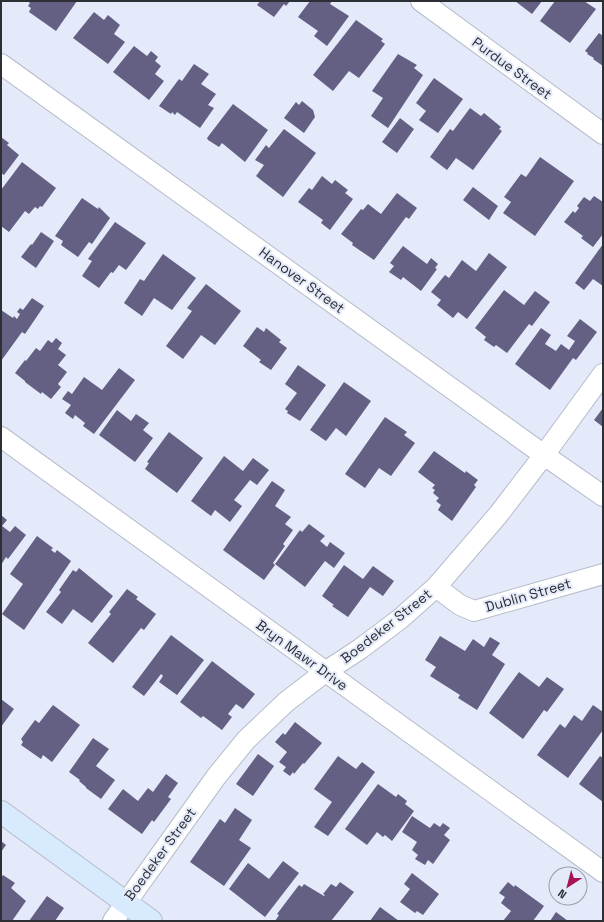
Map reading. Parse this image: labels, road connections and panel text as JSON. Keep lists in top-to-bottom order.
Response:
{
  "streets": {
    "street": [
      "Purdue Street",
      "Hanover Street",
      "Dublin Street",
      "Boedeker Street",
      "Bryn Mawr Drive"
    ]
  },
  "crossings": [
    ["Hanover Street", "Boedeker Street"],
    ["Dublin Street", "Boedeker Street"],
    ["Boedeker Street", "Bryn Mawr Drive"]
  ],
  "north": "bottom left"
}
